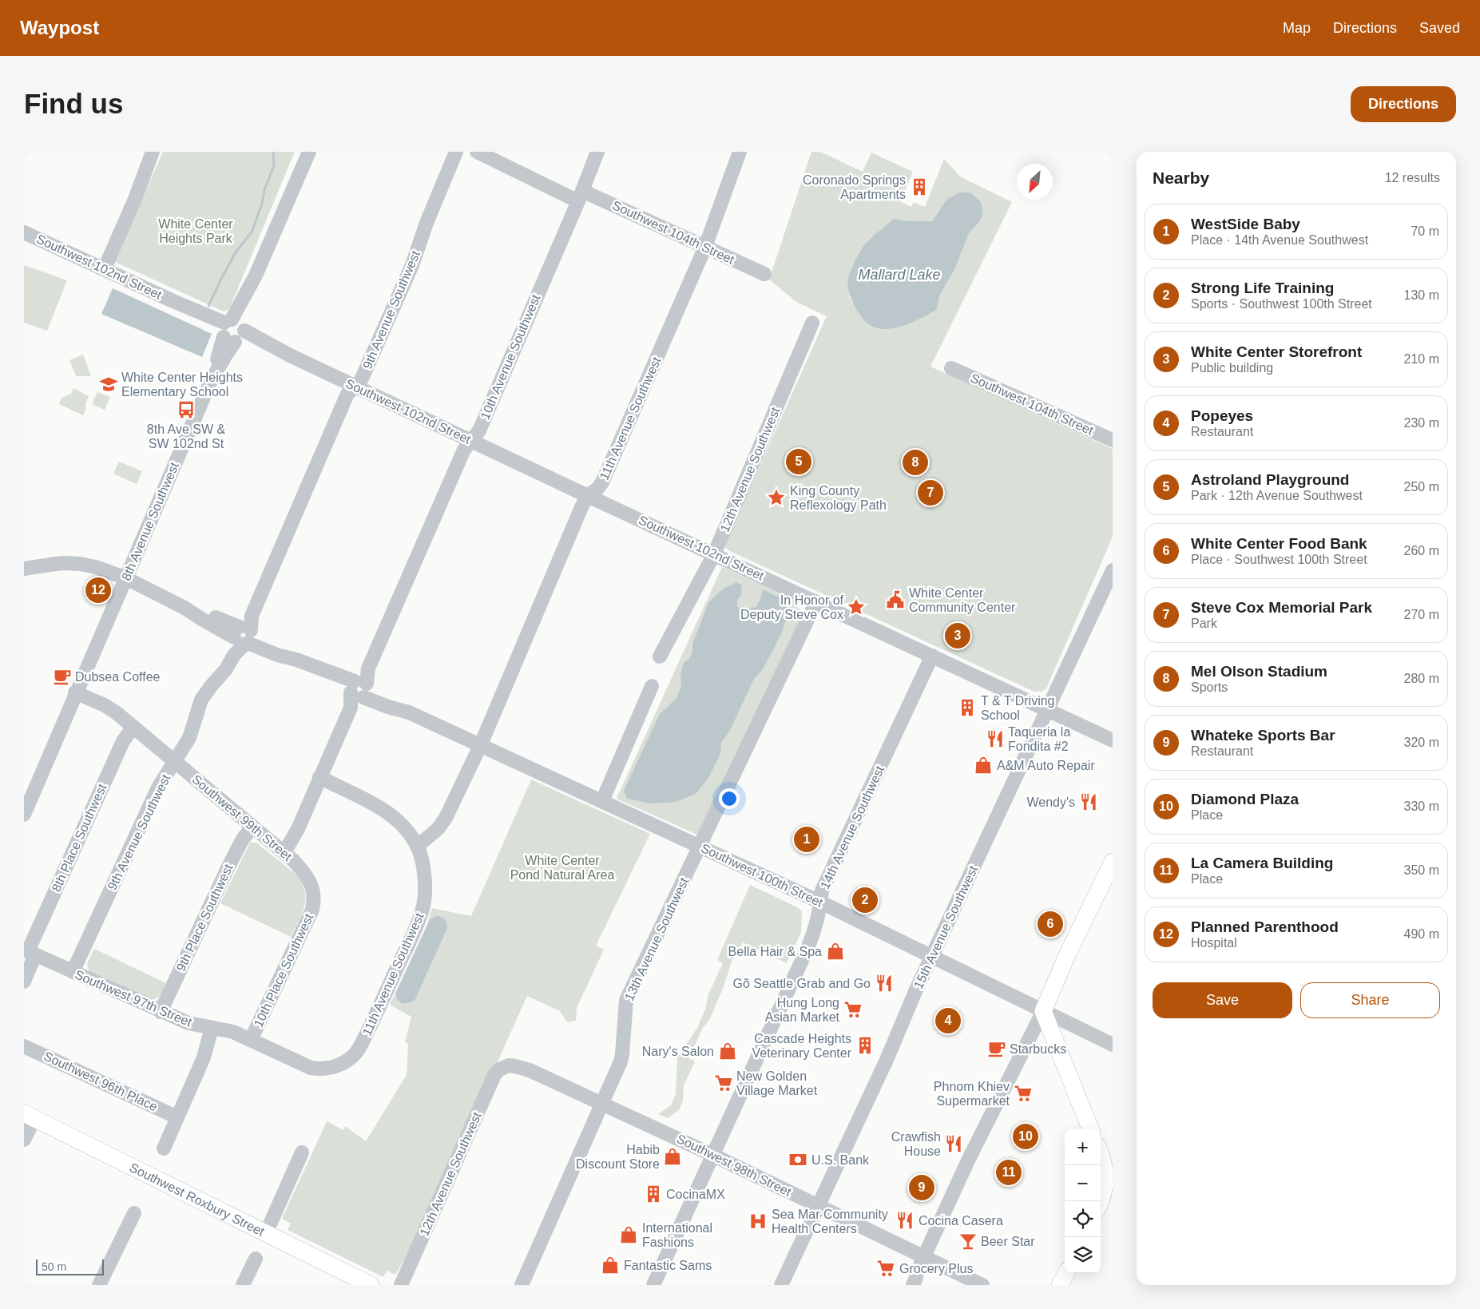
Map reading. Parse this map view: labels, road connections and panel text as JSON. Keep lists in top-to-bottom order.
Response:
{
  "streets": {
    "main road": ["Southwest Roxbury Street"],
    "street": [
      "Southwest 104th Street",
      "Southwest 102nd Street",
      "9th Avenue Southwest",
      "10th Avenue Southwest",
      "11th Avenue Southwest",
      "12th Avenue Southwest",
      "8th Avenue Southwest",
      "Southwest 99th Street",
      "14th Avenue Southwest",
      "8th Place Southwest",
      "Southwest 100th Street",
      "9th Place Southwest",
      "15th Avenue Southwest",
      "13th Avenue Southwest",
      "10th Place Southwest",
      "Southwest 97th Street",
      "Southwest 96th Place",
      "Southwest 98th Street"
    ]
  },
  "crossings": [
    ["Southwest 104th Street", "10th Avenue Southwest"],
    ["Southwest 104th Street", "11th Avenue Southwest"],
    ["Southwest 102nd Street", "9th Avenue Southwest"],
    ["Southwest 102nd Street", "10th Avenue Southwest"],
    ["Southwest 102nd Street", "11th Avenue Southwest"],
    ["Southwest 102nd Street", "12th Avenue Southwest"],
    ["Southwest 102nd Street", "8th Avenue Southwest"],
    ["Southwest 102nd Street", "14th Avenue Southwest"],
    ["Southwest 102nd Street", "15th Avenue Southwest"],
    ["Southwest 102nd Street", "13th Avenue Southwest"],
    ["9th Avenue Southwest", "Southwest 99th Street"],
    ["9th Avenue Southwest", "Southwest 100th Street"],
    ["9th Avenue Southwest", "Southwest 97th Street"],
    ["10th Avenue Southwest", "Southwest 100th Street"],
    ["11th Avenue Southwest", "Southwest 100th Street"],
    ["11th Avenue Southwest", "Southwest 97th Street"],
    ["12th Avenue Southwest", "Southwest 98th Street"],
    ["8th Avenue Southwest", "Southwest 99th Street"],
    ["8th Avenue Southwest", "Southwest 100th Street"],
    ["Southwest 99th Street", "8th Place Southwest"],
    ["Southwest 99th Street", "9th Place Southwest"],
    ["Southwest 99th Street", "10th Place Southwest"],
    ["14th Avenue Southwest", "Southwest 100th Street"],
    ["14th Avenue Southwest", "Southwest 98th Street"],
    ["8th Place Southwest", "Southwest 97th Street"],
    ["Southwest 100th Street", "15th Avenue Southwest"],
    ["Southwest 100th Street", "13th Avenue Southwest"],
    ["9th Place Southwest", "Southwest 97th Street"],
    ["15th Avenue Southwest", "Southwest 98th Street"],
    ["13th Avenue Southwest", "Southwest 98th Street"],
    ["10th Place Southwest", "Southwest 97th Street"]
  ],
  "water": ["Mallard Lake"],
  "parks": ["White Center Heights Park", "White Center Pond Natural Area"],
  "places": {
    "building": [
      "Coronado Springs Apartments",
      "T & T Driving School",
      "Cascade Heights Veterinary Center",
      "CocinaMX"
    ],
    "school or university": ["White Center Heights Elementary School"],
    "bus stop": ["8th Ave SW & SW 102nd St"],
    "place": ["King County Reflexology Path", "In Honor of Deputy Steve Cox"],
    "public building": ["White Center Community Center"],
    "cafe": ["Dubsea Coffee", "Starbucks"],
    "restaurant": [
      "Taqueria la Fondita #2",
      "Wendy's",
      "Gõ Seattle Grab and Go",
      "Crawfish House",
      "Cocina Casera"
    ],
    "shop": [
      "A&M Auto Repair",
      "Bella Hair & Spa",
      "Nary's Salon",
      "Habib Discount Store",
      "International Fashions",
      "Fantastic Sams"
    ],
    "supermarket": [
      "Hung Long Asian Market",
      "New Golden Village Market",
      "Phnom Khiev Supermarket",
      "Grocery Plus"
    ],
    "bank": ["U.S. Bank"],
    "hospital": ["Sea Mar Community Health Centers"],
    "bar": ["Beer Star"]
  },
  "scale_bar": "50 m",
  "north": "bottom left",
  "page": {
    "header": "Waypost",
    "nav": ["Map", "Directions", "Saved"],
    "buttons": [
      "Directions",
      ["Save", "Share"]
    ],
    "title": "Find us",
    "heading": ["Nearby", "12 results"],
    "list": [
      {
        "mark": "1",
        "name": "WestSide Baby",
        "note": "Place · 14th Avenue Southwest",
        "value": "70 m"
      },
      {
        "mark": "2",
        "name": "Strong Life Training",
        "note": "Sports · Southwest 100th Street",
        "value": "130 m"
      },
      {
        "mark": "3",
        "name": "White Center Storefront",
        "note": "Public building",
        "value": "210 m"
      },
      {
        "mark": "4",
        "name": "Popeyes",
        "note": "Restaurant",
        "value": "230 m"
      },
      {
        "mark": "5",
        "name": "Astroland Playground",
        "note": "Park · 12th Avenue Southwest",
        "value": "250 m"
      },
      {
        "mark": "6",
        "name": "White Center Food Bank",
        "note": "Place · Southwest 100th Street",
        "value": "260 m"
      },
      {
        "mark": "7",
        "name": "Steve Cox Memorial Park",
        "note": "Park",
        "value": "270 m"
      },
      {
        "mark": "8",
        "name": "Mel Olson Stadium",
        "note": "Sports",
        "value": "280 m"
      },
      {
        "mark": "9",
        "name": "Whateke Sports Bar",
        "note": "Restaurant",
        "value": "320 m"
      },
      {
        "mark": "10",
        "name": "Diamond Plaza",
        "note": "Place",
        "value": "330 m"
      },
      {
        "mark": "11",
        "name": "La Camera Building",
        "note": "Place",
        "value": "350 m"
      },
      {
        "mark": "12",
        "name": "Planned Parenthood",
        "note": "Hospital",
        "value": "490 m"
      }
    ],
    "pins": [
      "5",
      "8",
      "7",
      "12",
      "3",
      "1",
      "2",
      "6",
      "4",
      "10",
      "11",
      "9"
    ],
    "map_buttons": ["+", "−"],
    "scale": "50 m"
  }
}
